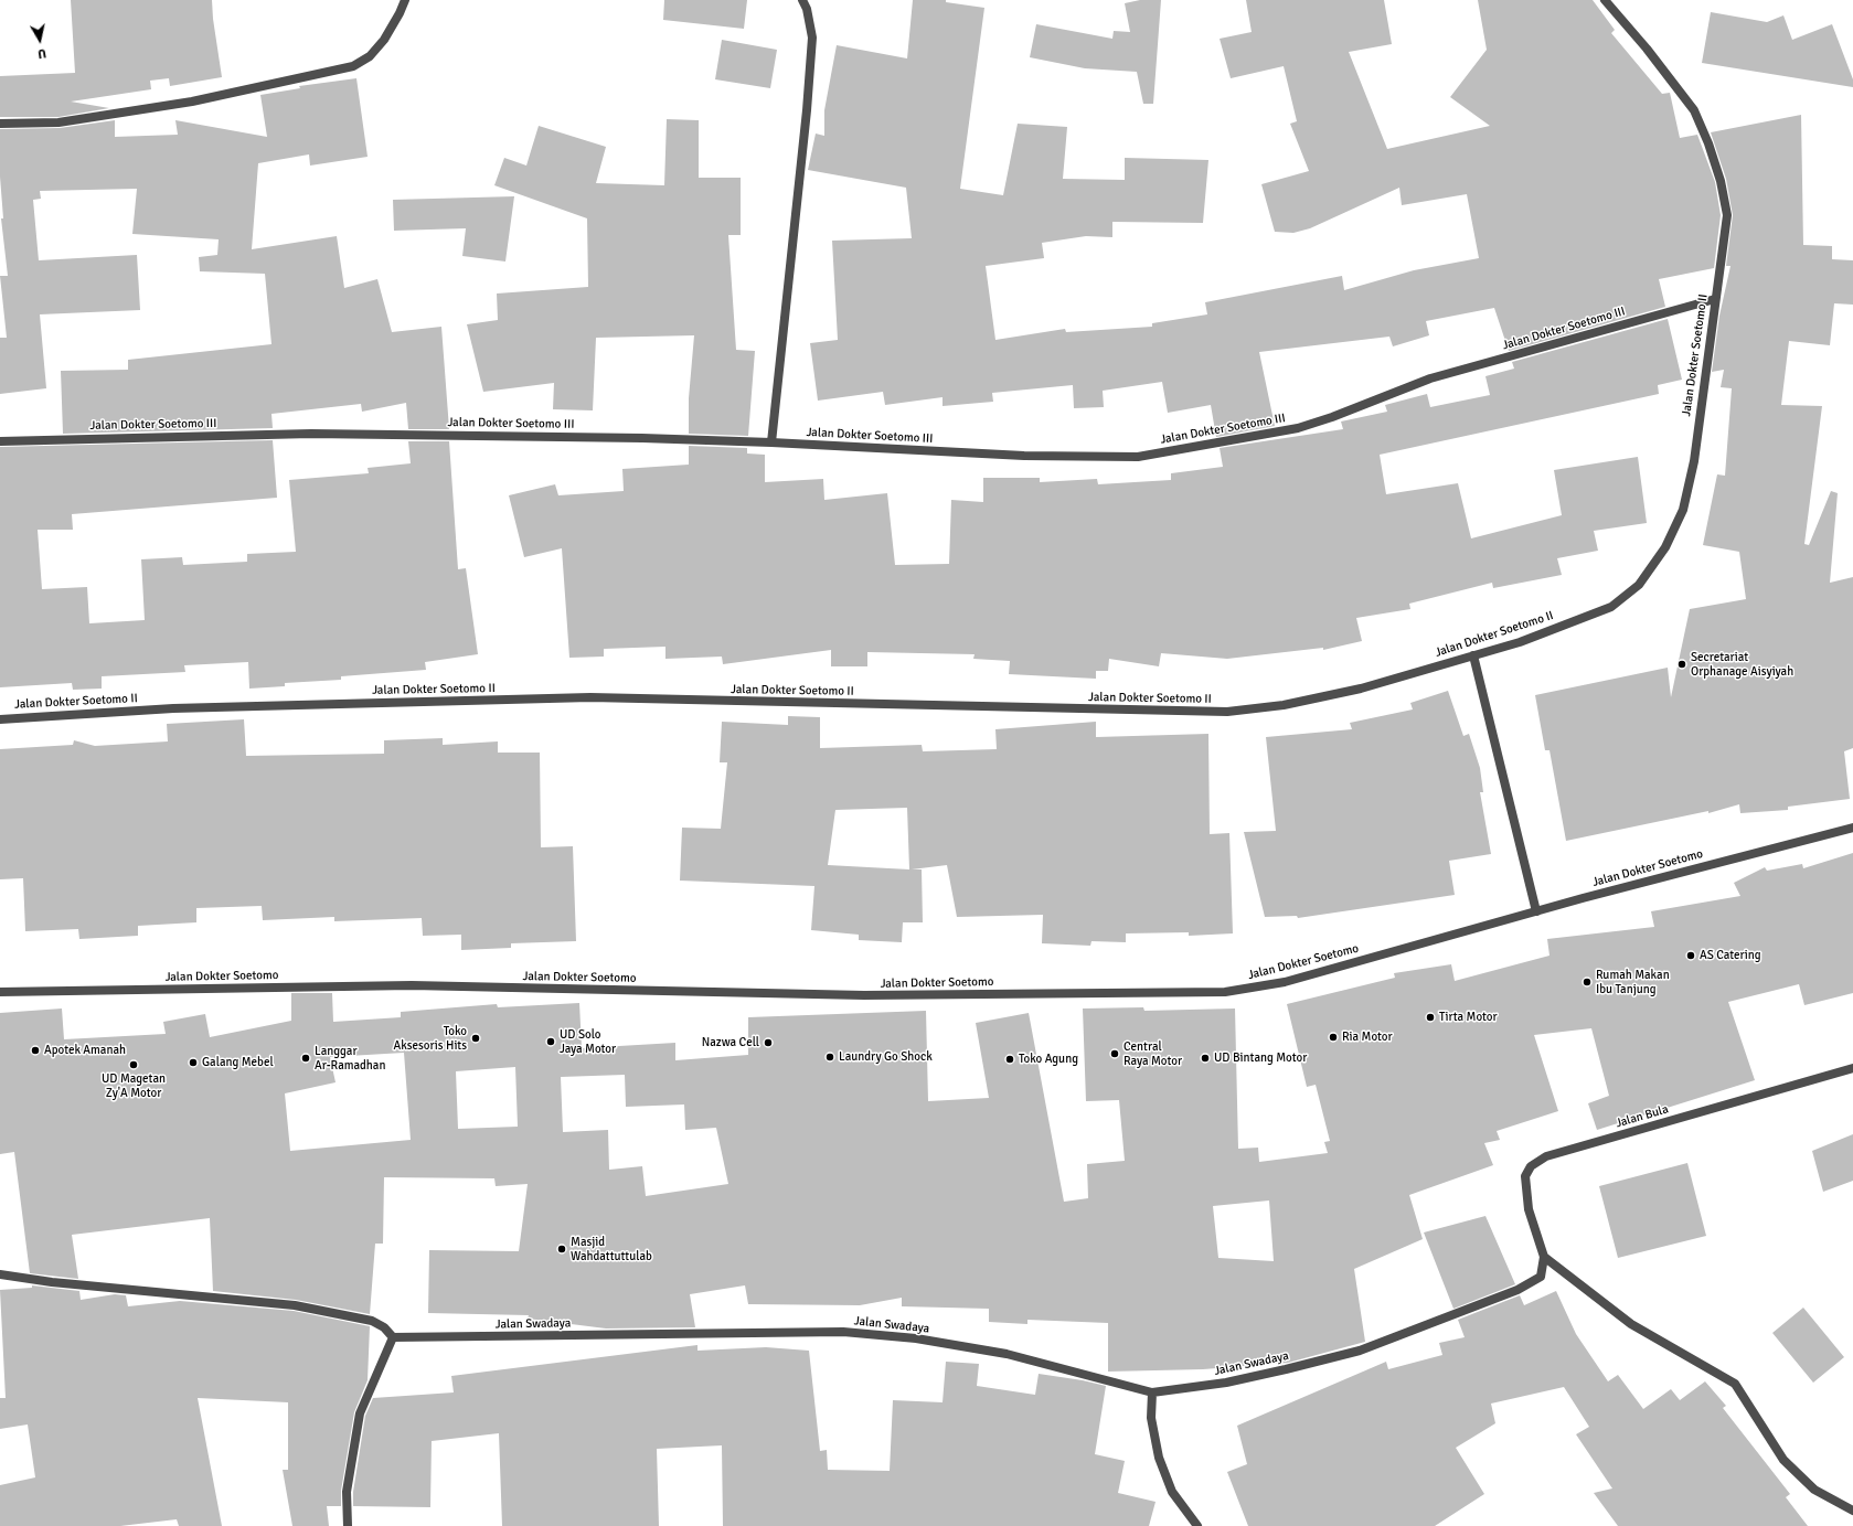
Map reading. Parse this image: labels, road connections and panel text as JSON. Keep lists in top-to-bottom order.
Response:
{
  "streets": {
    "street": [
      "Jalan Dokter Soetomo III",
      "Jalan Dokter Soetomo II",
      "Jalan Dokter Soetomo",
      "Jalan Bula",
      "Jalan Swadaya"
    ]
  },
  "crossings": [
    ["Jalan Dokter Soetomo III", "Jalan Dokter Soetomo II"],
    ["Jalan Bula", "Jalan Swadaya"]
  ],
  "places": [
    "Secretariat Orphanage Aisyiyah",
    "AS Catering",
    "Rumah Makan Ibu Tanjung",
    "Tirta Motor",
    "Ria Motor",
    "Toko Aksesoris Hits",
    "UD Solo Jaya Motor",
    "Nazwa Cell",
    "Apotek Amanah",
    "Central Raya Motor",
    "Laundry Go Shock",
    "Langgar Ar-Ramadhan",
    "UD Bintang Motor",
    "Toko Agung",
    "Galang Mebel",
    "UD Magetan Zy'A Motor",
    "Masjid Wahdattuttulab"
  ],
  "north": "bottom"
}
